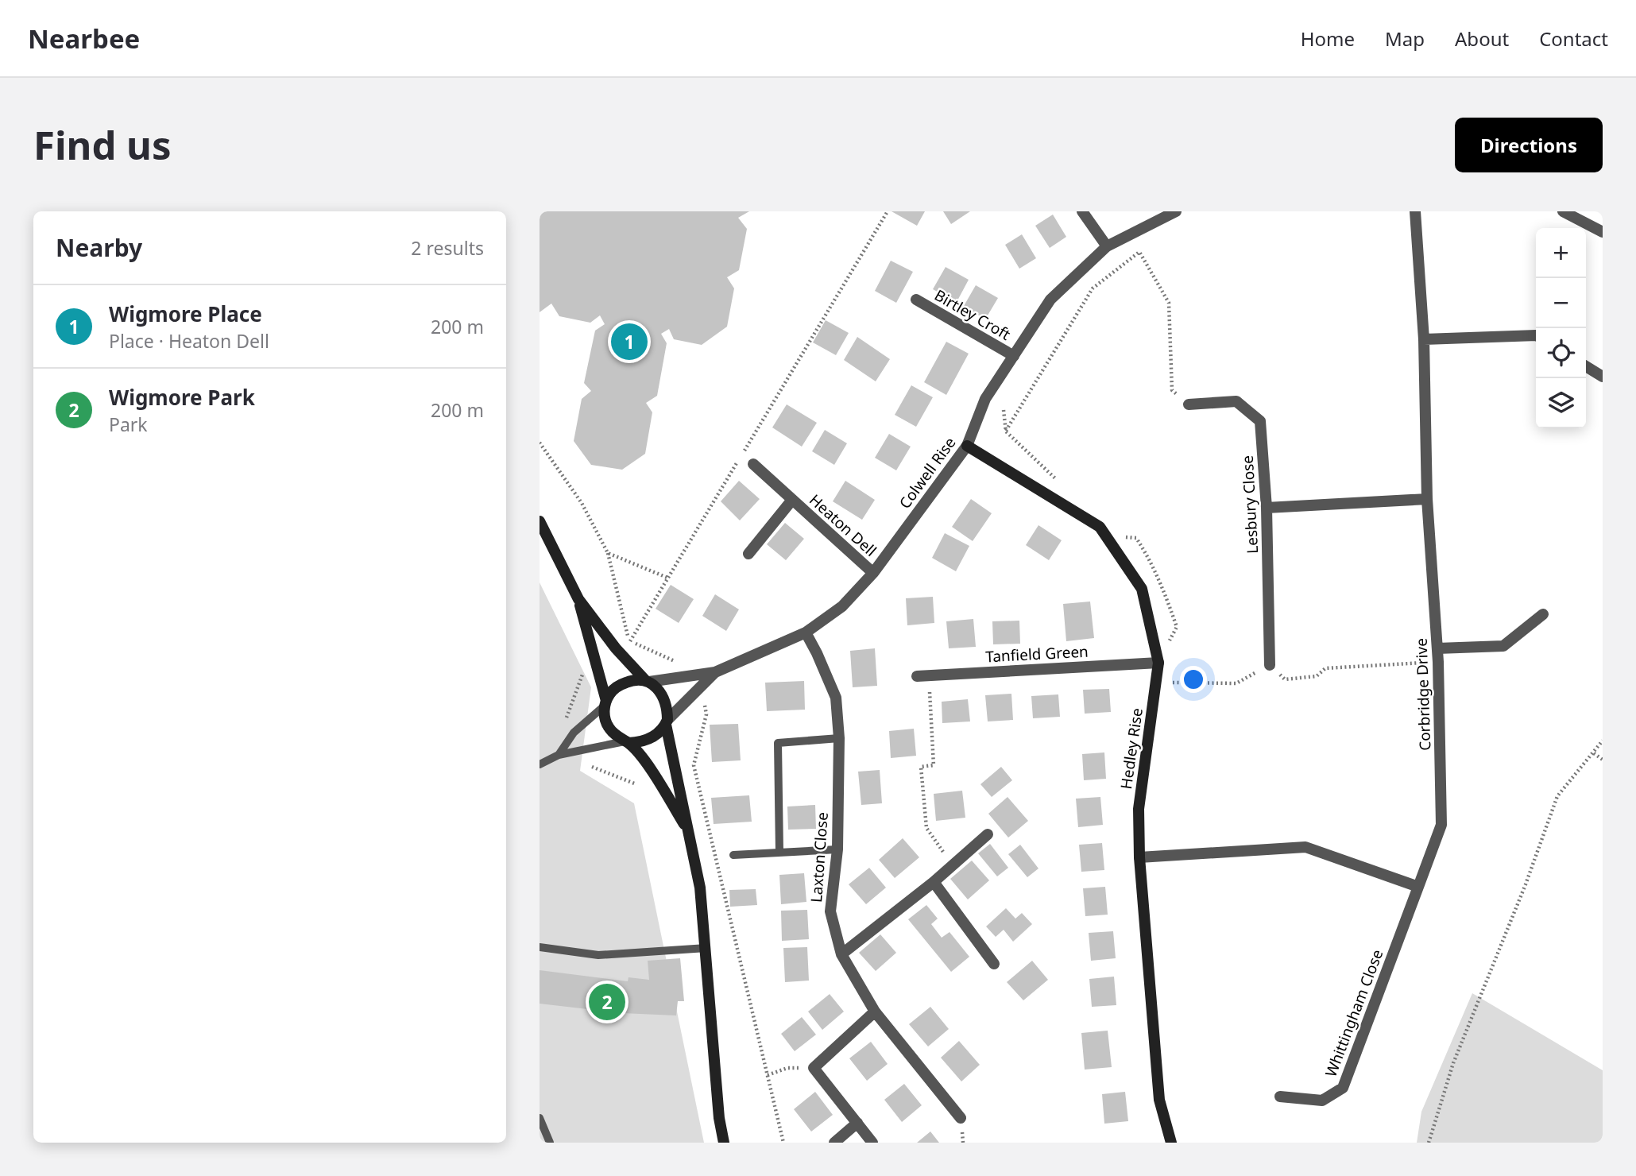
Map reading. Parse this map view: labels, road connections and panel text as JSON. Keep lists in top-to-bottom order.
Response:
{
  "streets": {
    "street": [
      "Birtley Croft",
      "Colwell Rise",
      "Lesbury Close",
      "Heaton Dell",
      "Tanfield Green",
      "Corbridge Drive",
      "Hedley Rise",
      "Laxton Close",
      "Whittingham Close"
    ]
  },
  "crossings": [
    ["Birtley Croft", "Colwell Rise"],
    ["Colwell Rise", "Heaton Dell"],
    ["Colwell Rise", "Hedley Rise"],
    ["Colwell Rise", "Laxton Close"],
    ["Tanfield Green", "Hedley Rise"],
    ["Corbridge Drive", "Whittingham Close"]
  ],
  "page": {
    "header": "Nearbee",
    "nav": [
      "Home",
      "Map",
      "About",
      "Contact"
    ],
    "buttons": "Directions",
    "title": "Find us",
    "heading": ["Nearby", "2 results"],
    "map_buttons": ["+", "−"],
    "list": [
      {
        "mark": "1",
        "name": "Wigmore Place",
        "note": "Place · Heaton Dell",
        "value": "200 m"
      },
      {
        "mark": "2",
        "name": "Wigmore Park",
        "note": "Park",
        "value": "200 m"
      }
    ],
    "pins": ["1", "2"]
  }
}
